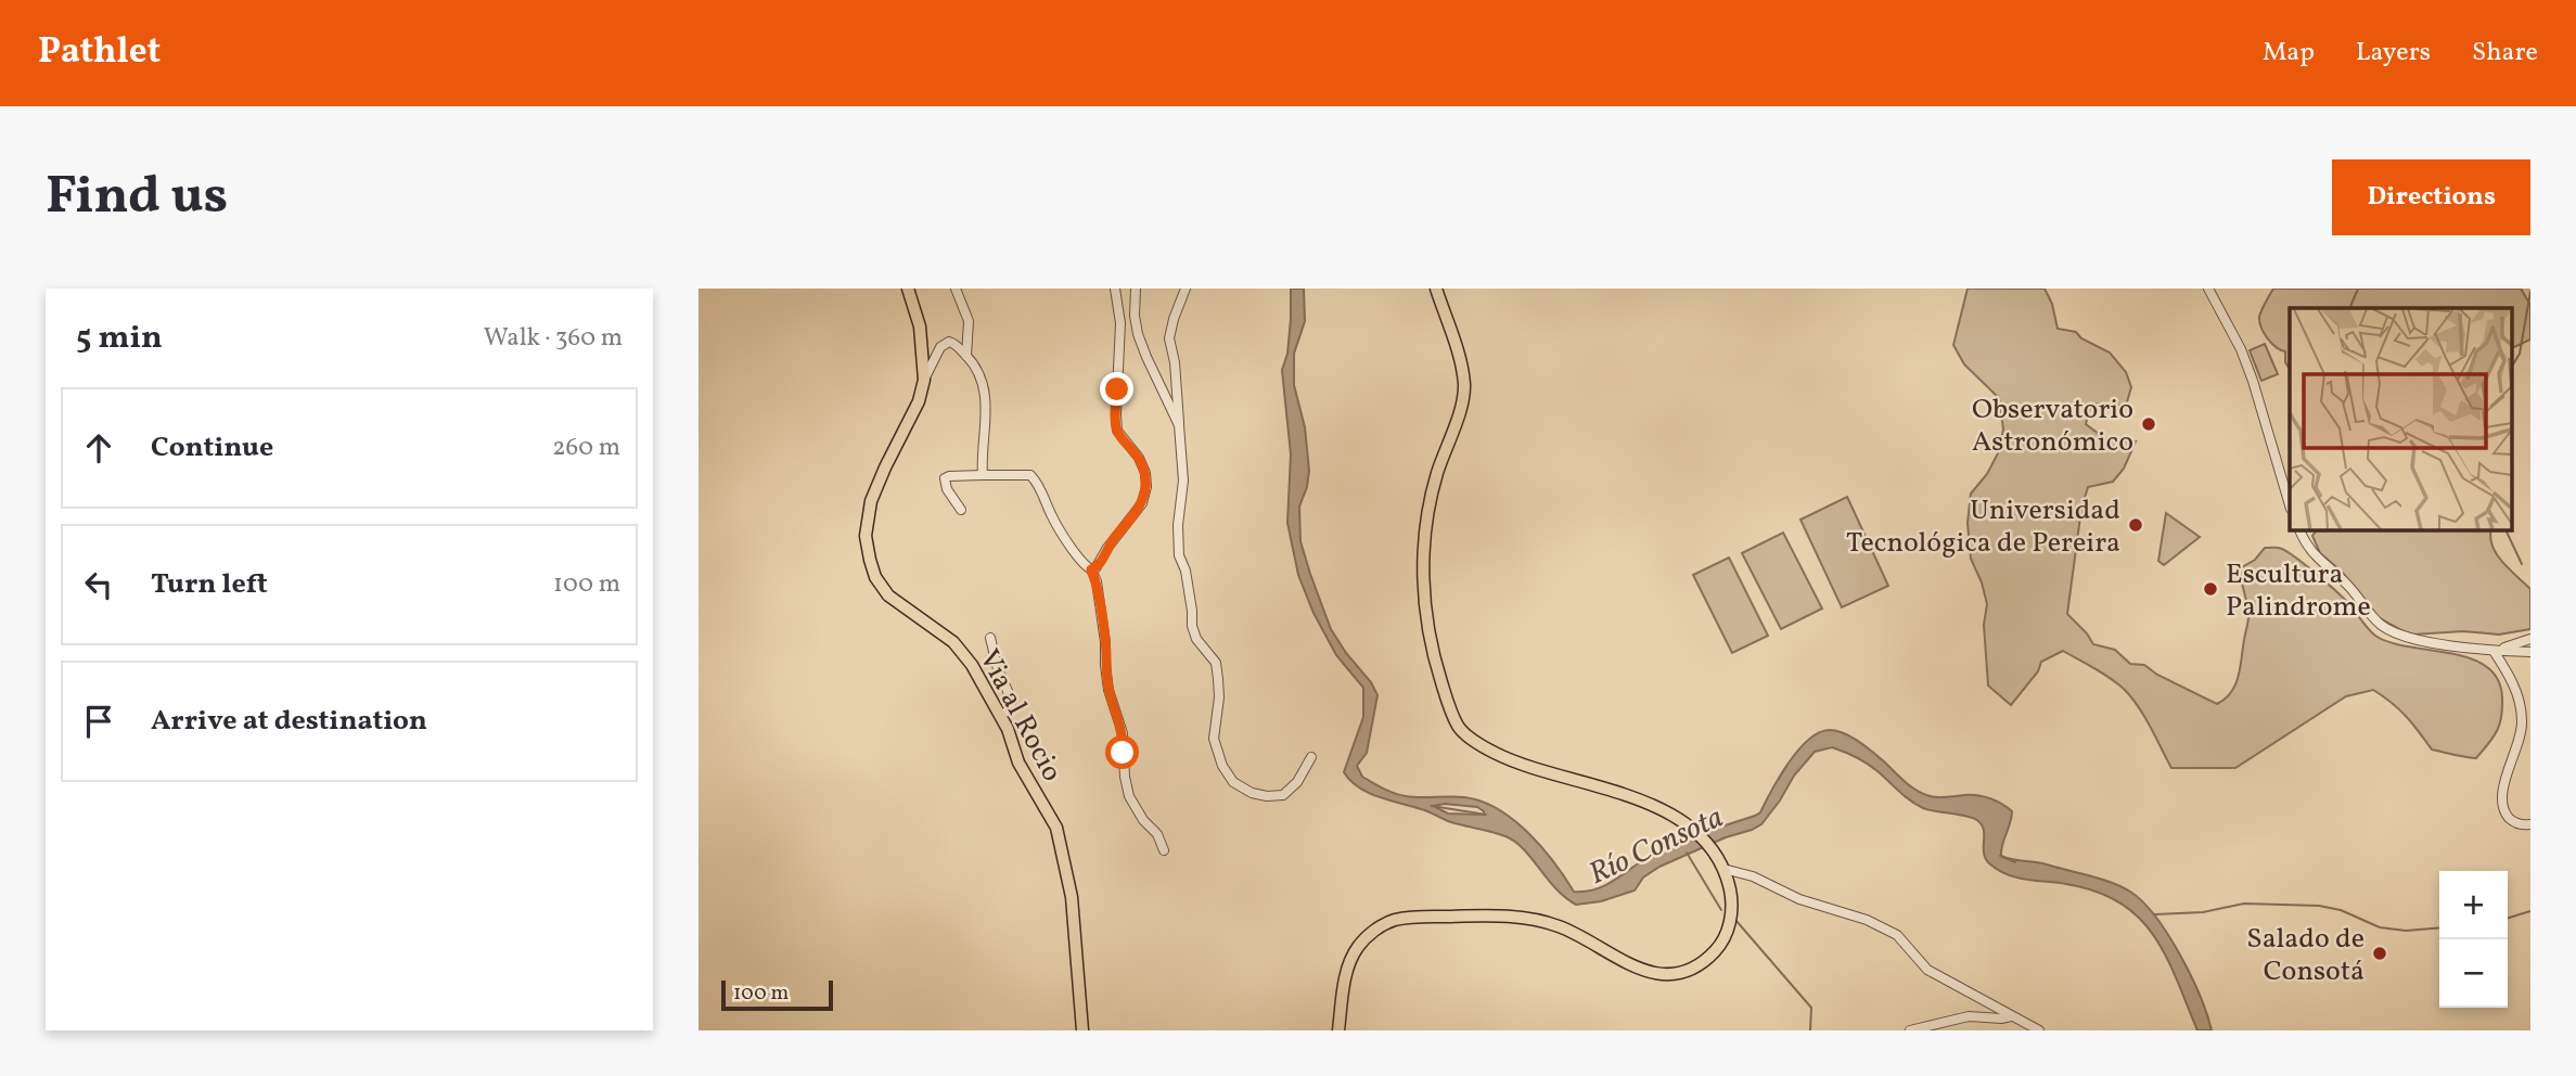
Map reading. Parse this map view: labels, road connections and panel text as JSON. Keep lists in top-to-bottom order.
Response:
{
  "streets": {
    "main road": ["Via al Rocio"]
  },
  "water": ["Río Consota"],
  "places": [
    "Observatorio Astronómico",
    "Universidad Tecnológica de Pereira",
    "Escultura Palindrome",
    "Salado de Consotá"
  ],
  "scale_bar": "100 m",
  "page": {
    "header": "Pathlet",
    "nav": ["Map", "Layers", "Share"],
    "buttons": "Directions",
    "title": "Find us",
    "heading": ["5 min", "Walk · 360 m"],
    "list": [
      ["Continue", "260 m"],
      ["Turn left", "100 m"],
      "Arrive at destination"
    ],
    "map_buttons": ["+", "−"],
    "scale": "100 m"
  }
}
